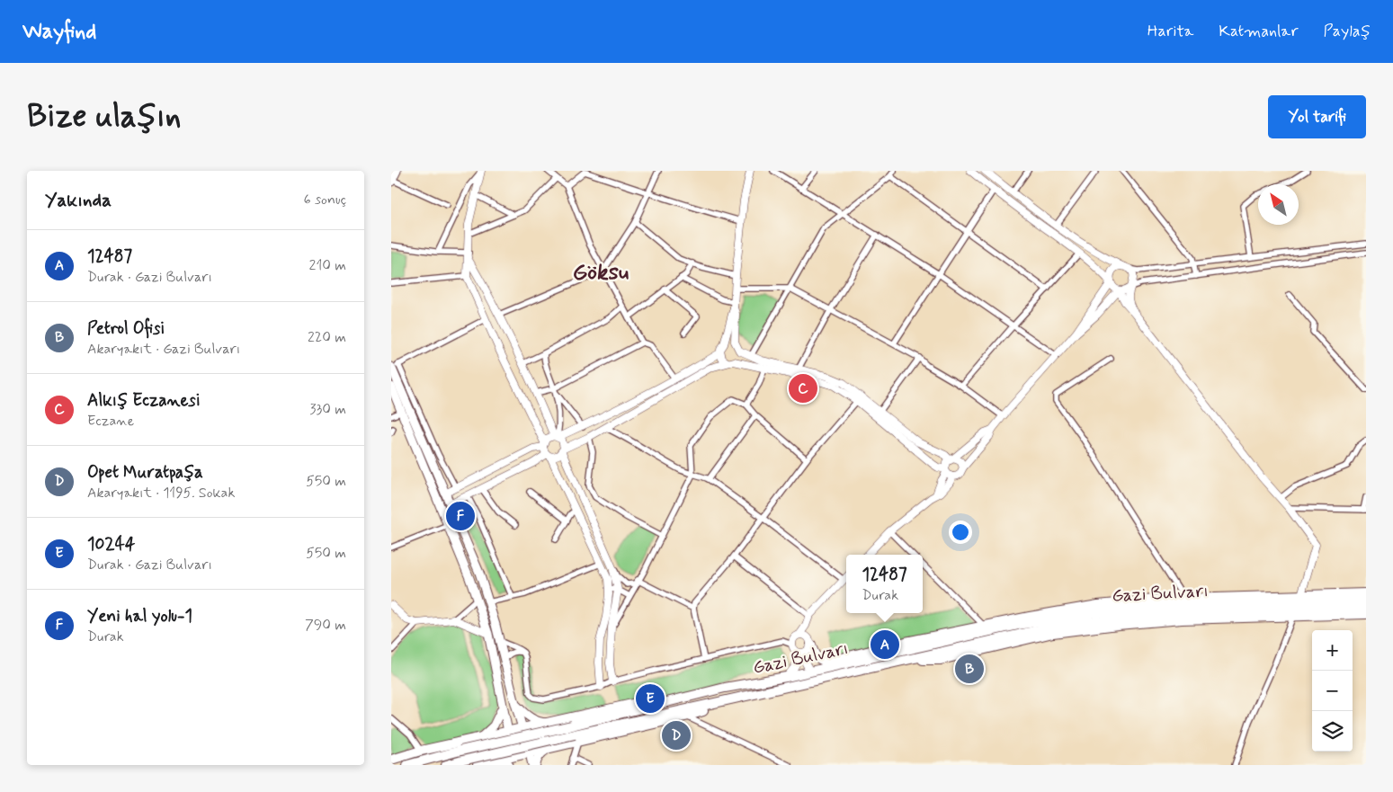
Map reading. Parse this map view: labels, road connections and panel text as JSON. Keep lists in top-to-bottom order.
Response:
{
  "streets": {
    "highway": ["Gazi Bulvarı"]
  },
  "districts": ["Göksu"],
  "north": "top left",
  "page": {
    "header": "Wayfind",
    "nav": ["Harita", "Katmanlar", "Paylaş"],
    "buttons": "Yol tarifi",
    "title": "Bize ulaşın",
    "heading": ["Yakında", "6 sonuç"],
    "list": [
      {
        "mark": "A",
        "name": "12487",
        "note": "Durak · Gazi Bulvarı",
        "value": "210 m"
      },
      {
        "mark": "B",
        "name": "Petrol Ofisi",
        "note": "Akaryakıt · Gazi Bulvarı",
        "value": "220 m"
      },
      {
        "mark": "C",
        "name": "Alkış Eczanesi",
        "note": "Eczane",
        "value": "330 m"
      },
      {
        "mark": "D",
        "name": "Opet Muratpaşa",
        "note": "Akaryakıt · 1195. Sokak",
        "value": "550 m"
      },
      {
        "mark": "E",
        "name": "10244",
        "note": "Durak · Gazi Bulvarı",
        "value": "550 m"
      },
      {
        "mark": "F",
        "name": "Yeni hal yolu-1",
        "note": "Durak",
        "value": "790 m"
      }
    ],
    "pins": [
      "C",
      "F",
      "A",
      "B",
      "E",
      "D"
    ],
    "popup": ["12487", "Durak"],
    "map_buttons": ["+", "−"]
  }
}
